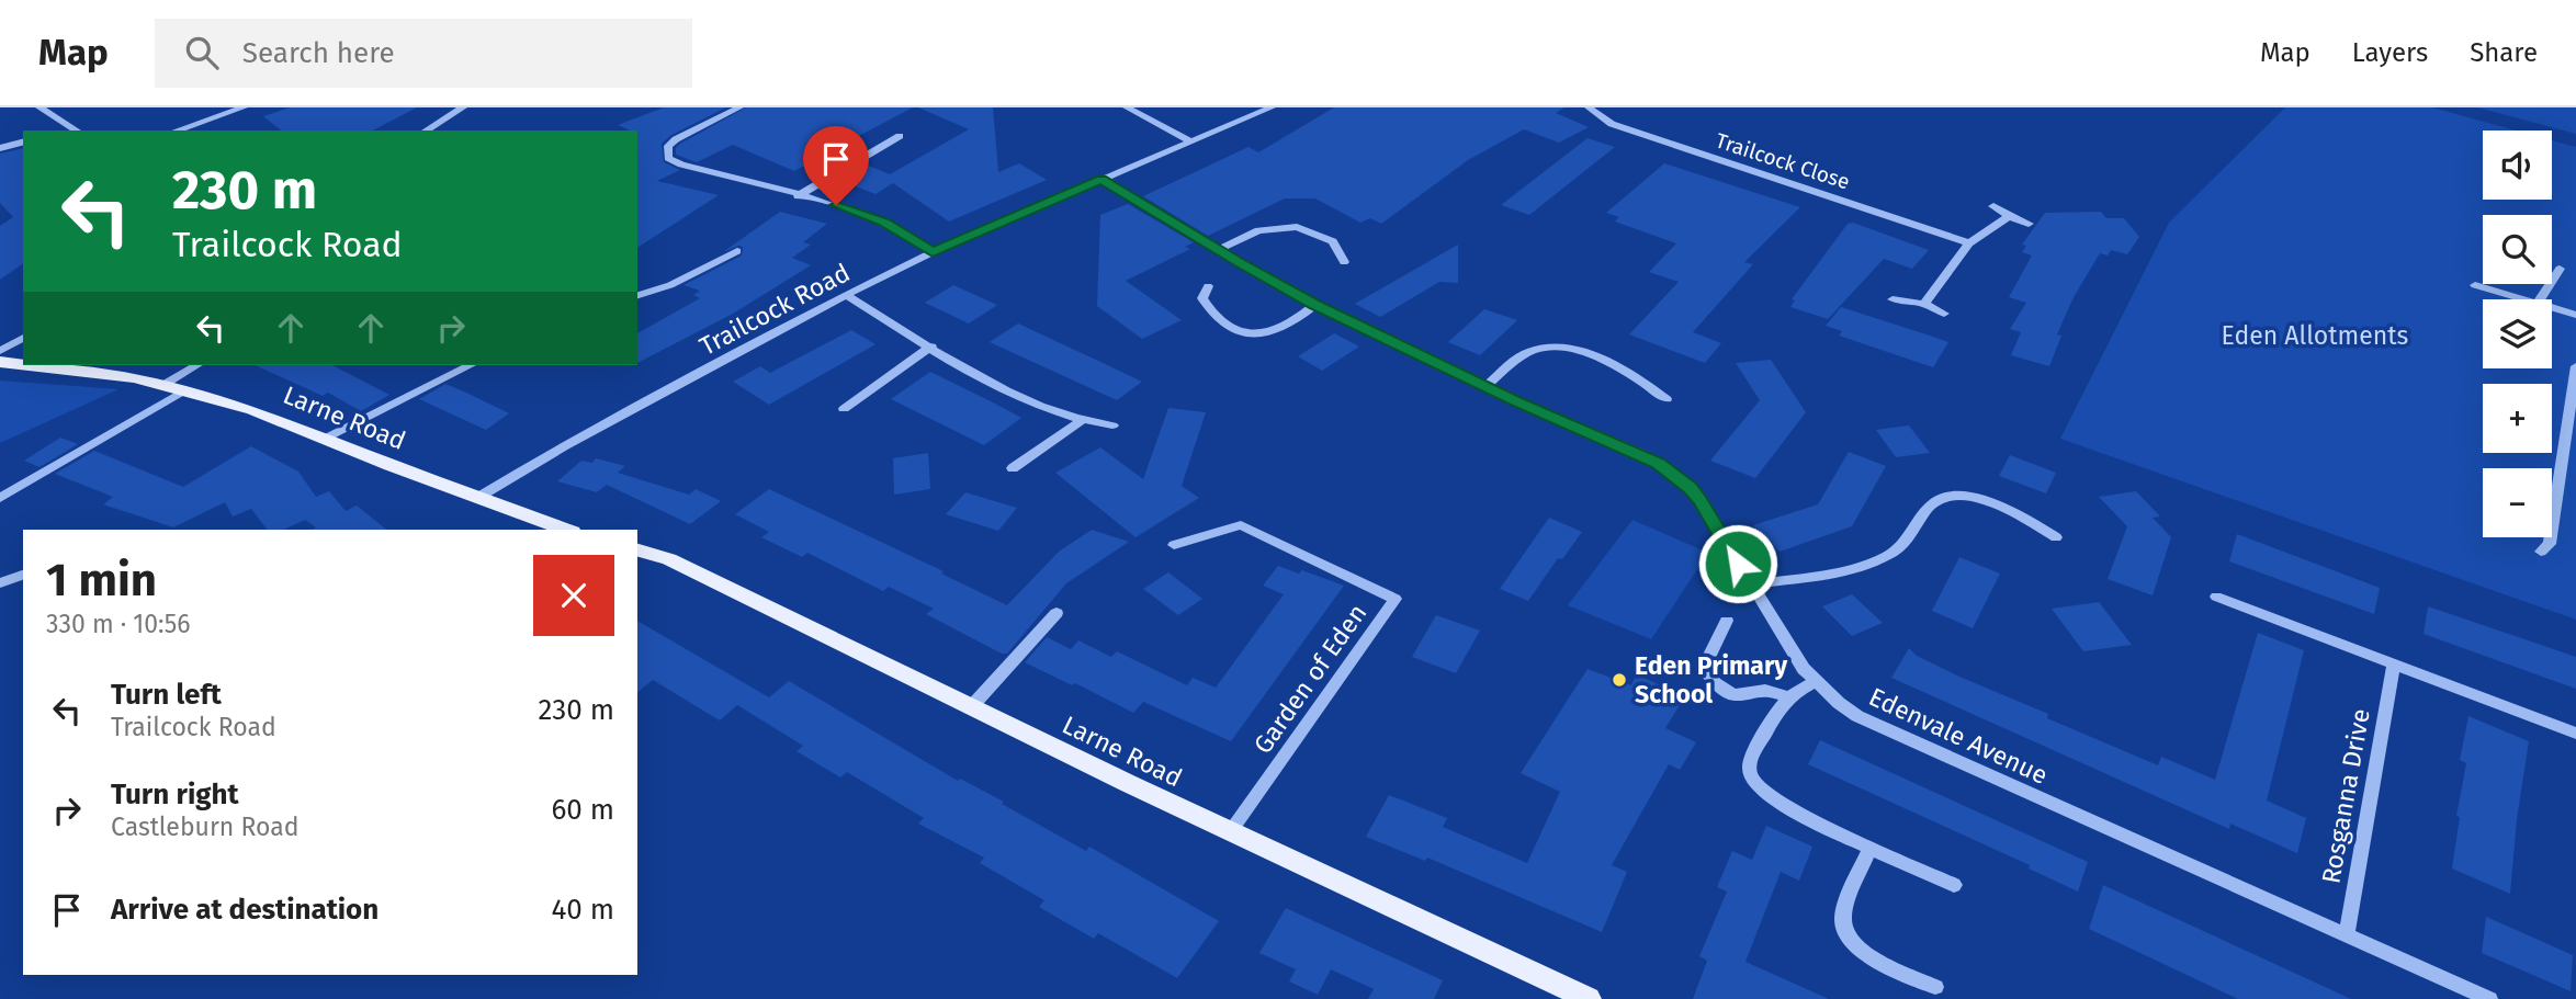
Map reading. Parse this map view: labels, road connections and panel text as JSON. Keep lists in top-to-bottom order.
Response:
{
  "streets": {
    "main road": ["Larne Road"],
    "street": [
      "Trailcock Close",
      "Trailcock Road",
      "Garden of Eden",
      "Edenvale Avenue",
      "Rosganna Drive"
    ]
  },
  "crossings": [
    ["Trailcock Road", "Larne Road"],
    ["Trailcock Road", "Edenvale Avenue"],
    ["Larne Road", "Garden of Eden"],
    ["Edenvale Avenue", "Rosganna Drive"]
  ],
  "parks": ["Eden Allotments"],
  "places": ["Eden Primary School"],
  "page": {
    "header": "Map",
    "search": "Search here",
    "nav": ["Map", "Layers", "Share"],
    "map_buttons": ["+", "−"],
    "turn": ["230 m", "Trailcock Road"],
    "heading": ["1 min", "330 m · 10:56"],
    "list": [
      {
        "name": "Turn left",
        "note": "Trailcock Road",
        "value": "230 m"
      },
      {
        "name": "Turn right",
        "note": "Castleburn Road",
        "value": "60 m"
      },
      {
        "name": "Arrive at destination",
        "value": "40 m"
      }
    ]
  }
}
